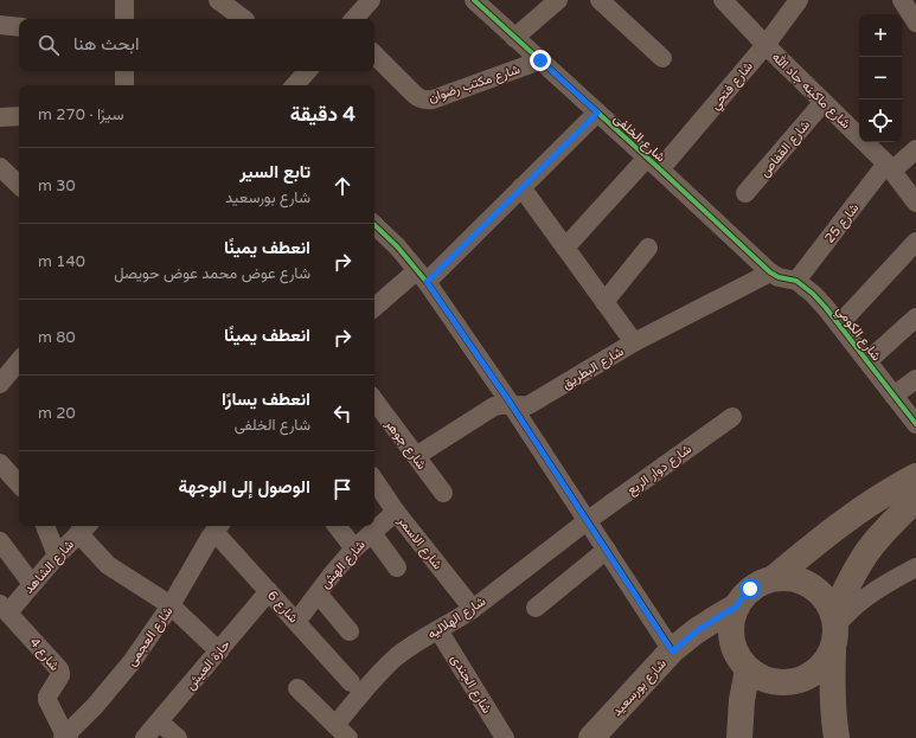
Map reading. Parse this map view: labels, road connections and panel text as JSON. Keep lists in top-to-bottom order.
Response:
{
  "streets": {
    "street": [
      "شارع مكتب رضوان",
      "شارع فتحي",
      "شارع ماكينه جاد الله",
      "شارع الخلفى",
      "شارع القفاص",
      "شارع 25",
      "شارع الكومي",
      "شارع البطريق",
      "شارع جوهر",
      "شارع دوار الربع",
      "شارع الاسمر",
      "شارع الهش",
      "شارع الشاهد",
      "شارع 6",
      "شارع الهلاليه",
      "شارع العجمى",
      "شارع 4",
      "حارة العيش",
      "شارع الجندى",
      "شارع بورسعيد"
    ]
  },
  "crossings": [
    ["شارع مكتب رضوان", "شارع الخلفى"],
    ["شارع فتحي", "شارع ماكينه جاد الله"],
    ["شارع فتحي", "شارع الخلفى"],
    ["شارع ماكينه جاد الله", "شارع القفاص"],
    ["شارع ماكينه جاد الله", "شارع 25"],
    ["شارع الخلفى", "شارع الكومي"],
    ["شارع الخلفى", "شارع البطريق"],
    ["شارع 25", "شارع الكومي"],
    ["شارع الكومي", "شارع البطريق"],
    ["شارع البطريق", "شارع جوهر"],
    ["شارع دوار الربع", "شارع الهلاليه"],
    ["شارع الاسمر", "شارع الهش"],
    ["شارع الاسمر", "شارع الهلاليه"],
    ["شارع الهش", "شارع 6"],
    ["شارع الشاهد", "شارع 4"],
    ["شارع 6", "شارع العجمى"],
    ["شارع 6", "حارة العيش"],
    ["شارع الهلاليه", "شارع الجندى"],
    ["شارع العجمى", "شارع 4"]
  ],
  "page": {
    "map_buttons": ["+", "−"],
    "search": "ابحث هنا",
    "heading": ["4 دقيقة", "سيرًا · 270 m"],
    "list": [
      ["تابع السير", "شارع بورسعيد", "30 m"],
      ["انعطف يمينًا", "شارع عوض محمد عوض حويصل", "140 m"],
      ["انعطف يمينًا", "80 m"],
      ["انعطف يسارًا", "شارع الخلفى", "20 m"],
      "الوصول إلى الوجهة"
    ]
  }
}
